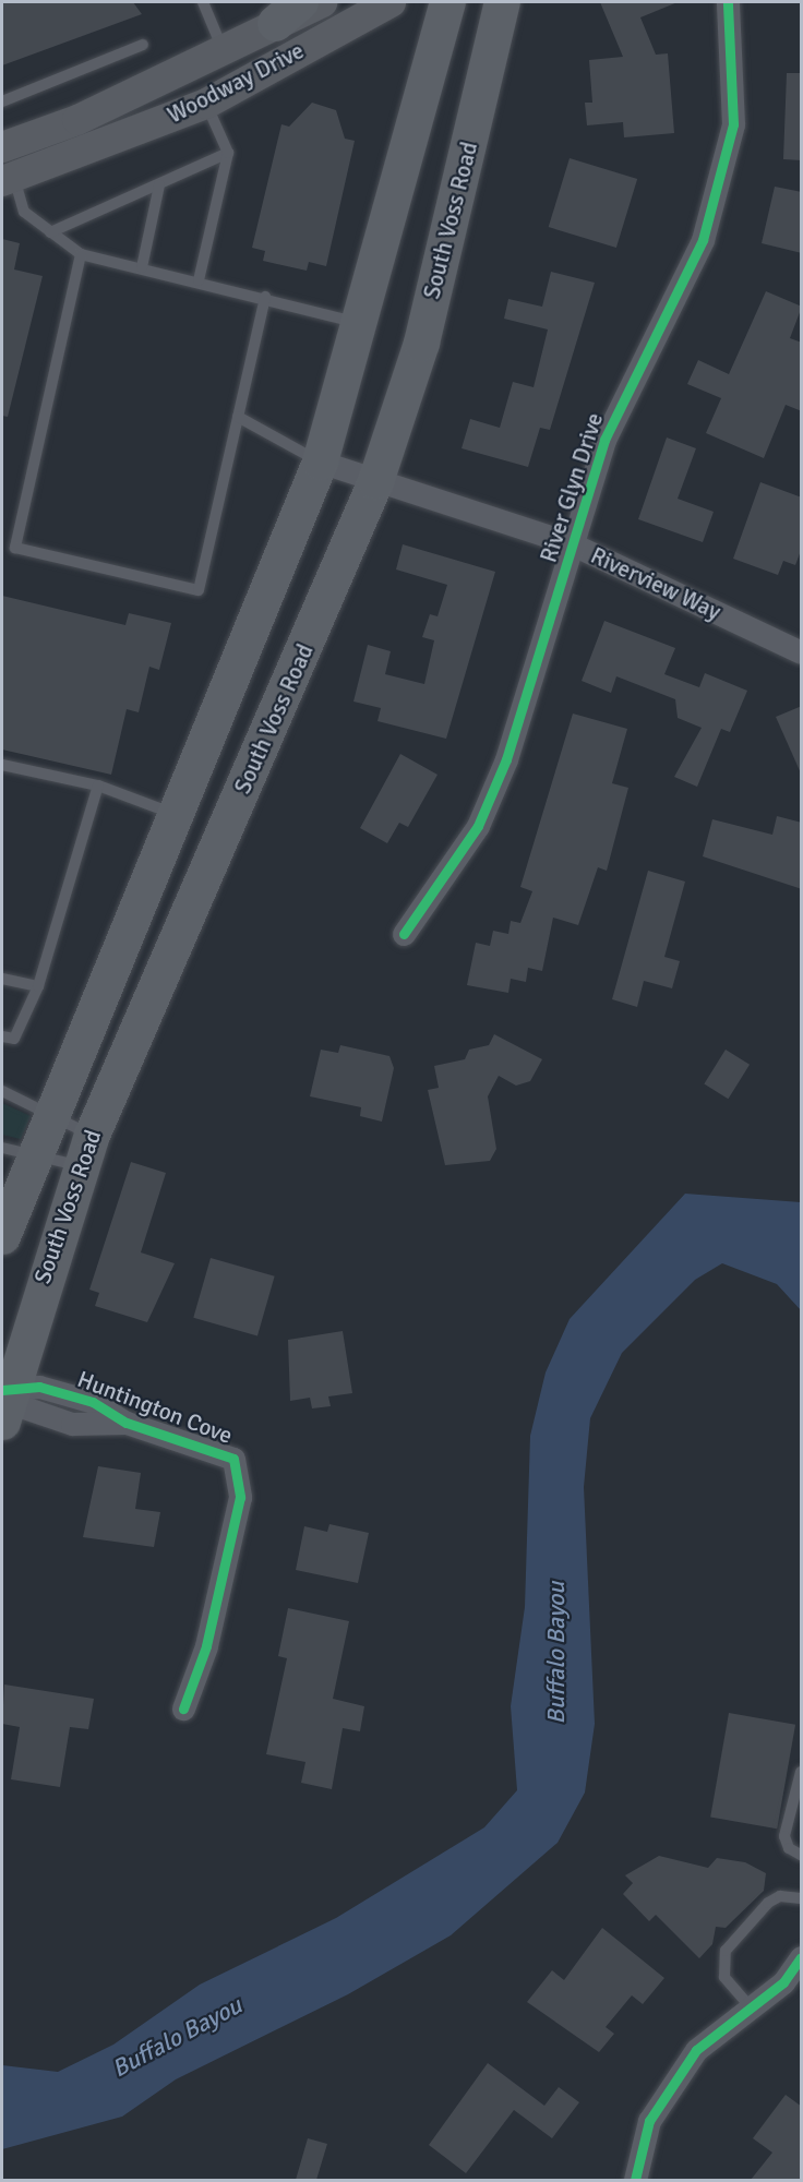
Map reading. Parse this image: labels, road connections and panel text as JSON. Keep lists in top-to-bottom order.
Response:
{
  "streets": {
    "main road": ["Woodway Drive", "South Voss Road"],
    "street": ["River Glyn Drive", "Riverview Way", "Huntington Cove"]
  },
  "crossings": [
    ["South Voss Road", "Riverview Way"],
    ["South Voss Road", "Huntington Cove"],
    ["River Glyn Drive", "Riverview Way"]
  ],
  "water": ["Buffalo Bayou"]
}
